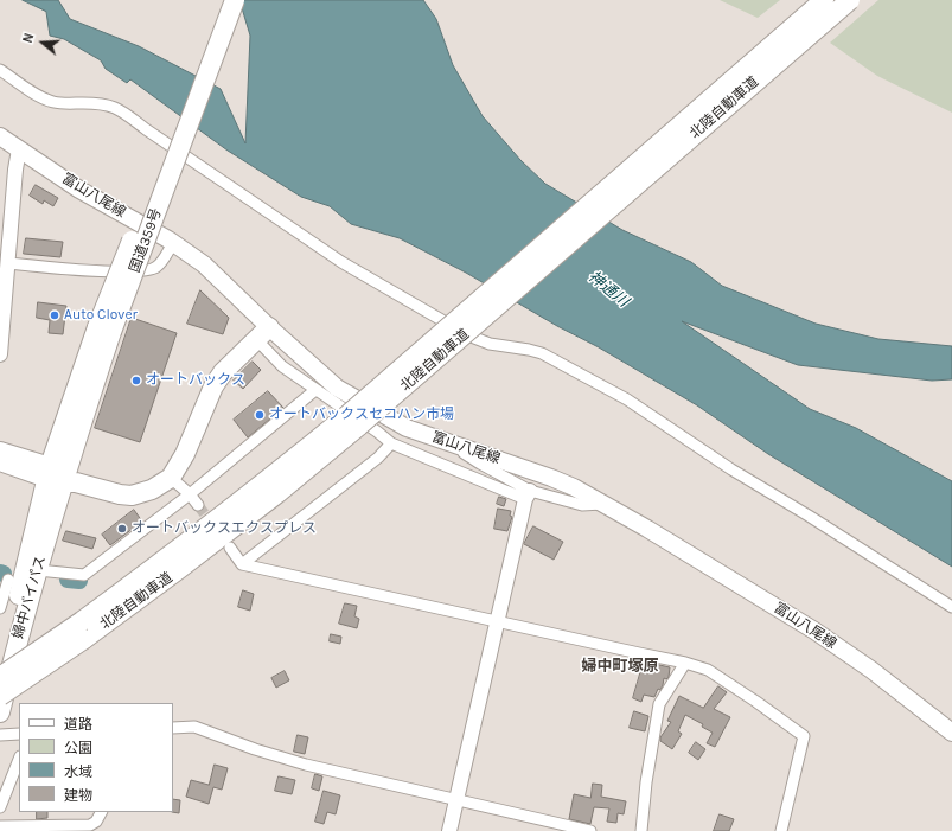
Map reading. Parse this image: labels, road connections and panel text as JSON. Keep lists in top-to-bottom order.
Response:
{
  "streets": {
    "highway": ["北陸自動車道", "国道359号", "婦中バイパス"],
    "main road": ["富山八尾線"]
  },
  "crossings": [
    ["北陸自動車道", "婦中バイパス"],
    ["国道359号", "婦中バイパス"]
  ],
  "districts": ["婦中町塚原"],
  "water": ["神通川"],
  "places": [
    "Auto Clover",
    "オートバックス",
    "オートバックスセコハン市場",
    "オートバックスエクスプレス"
  ],
  "legend": [
    "道路",
    "公園",
    "水域",
    "建物"
  ],
  "north": "left"
}
